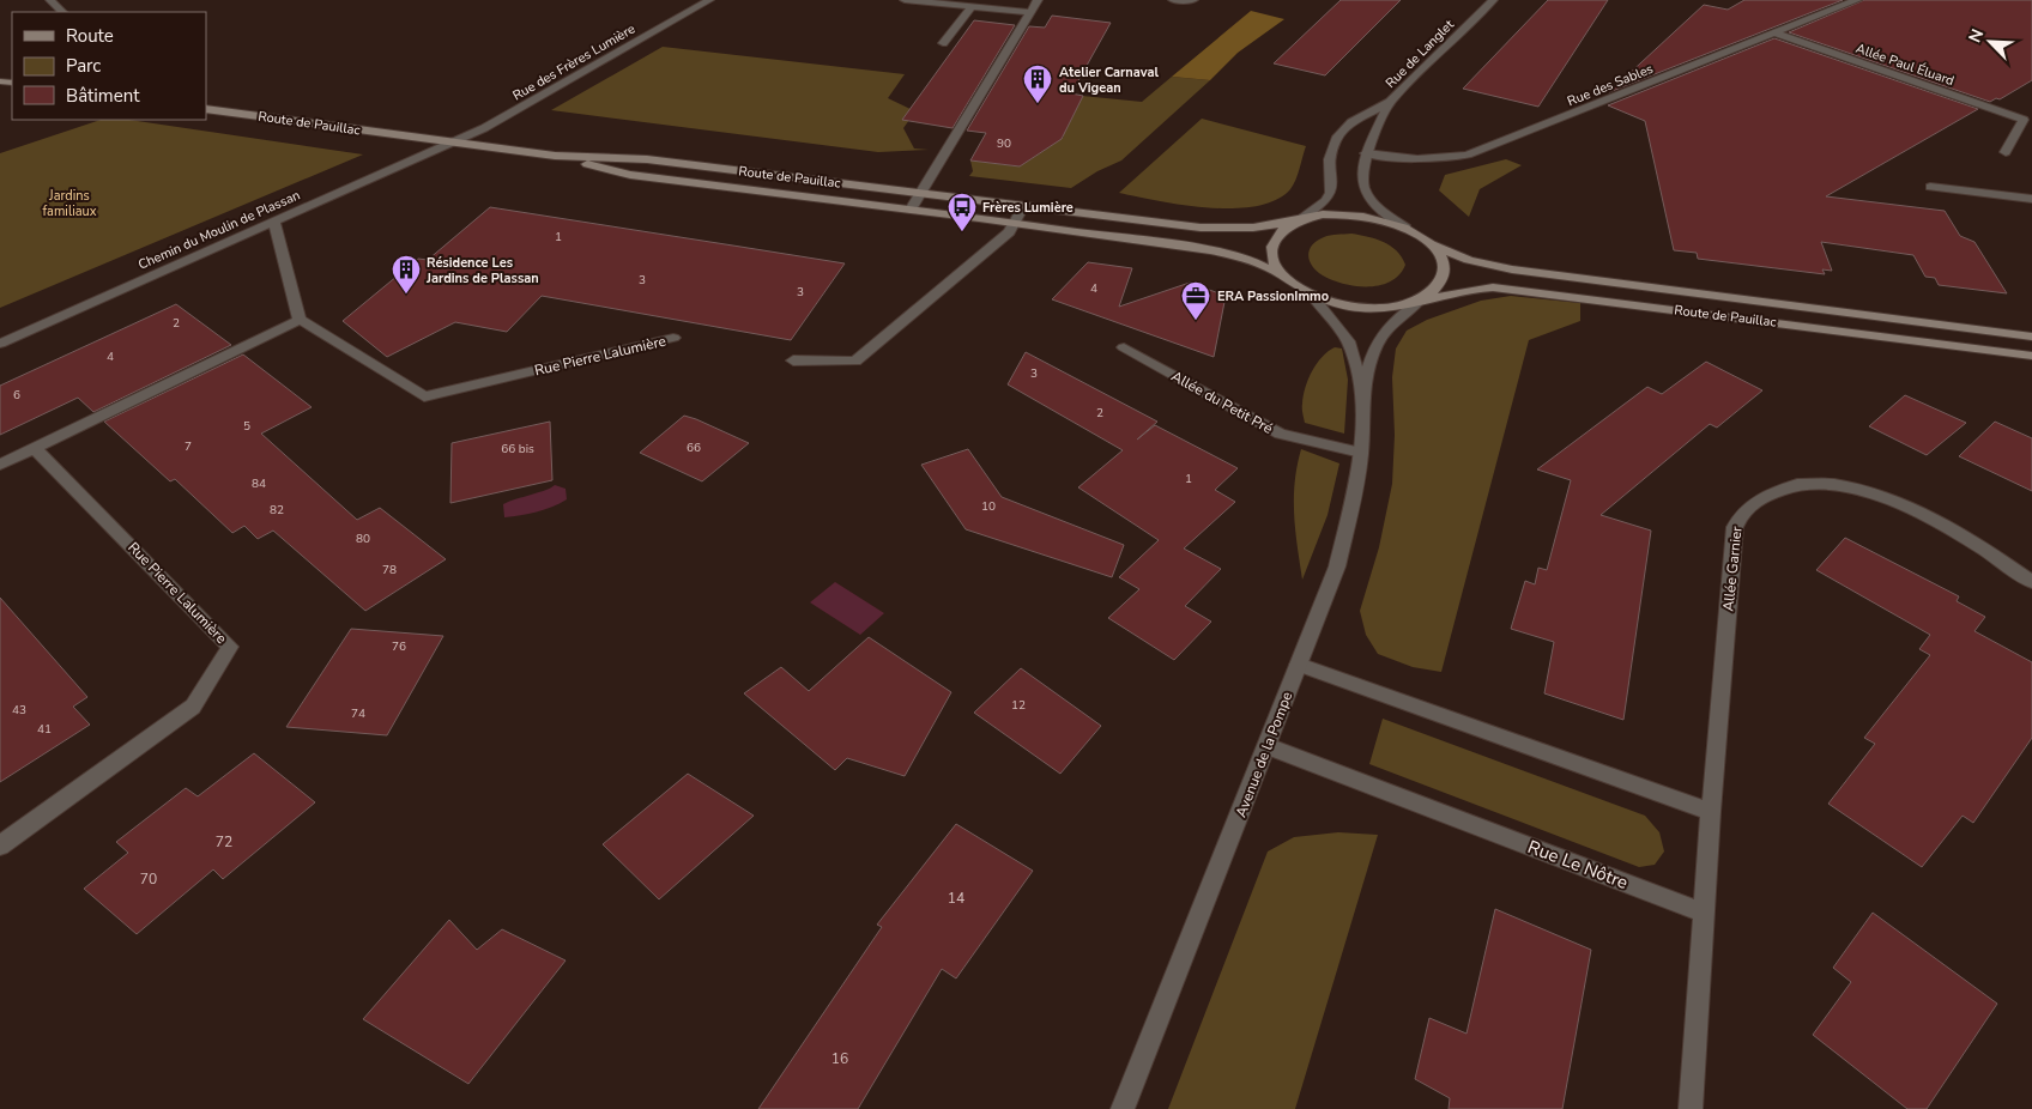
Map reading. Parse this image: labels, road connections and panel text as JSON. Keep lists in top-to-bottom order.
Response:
{
  "streets": {
    "main road": ["Route de Pauillac"],
    "street": [
      "Rue de Langlet",
      "Rue des Frères Lumière",
      "Allée Paul Éluard",
      "Rue des Sables",
      "Chemin du Moulin de Plassan",
      "Rue Pierre Lalumière",
      "Allée du Petit Pré",
      "Allée Garnier",
      "Avenue de la Pompe",
      "Rue Le Nôtre"
    ]
  },
  "crossings": [
    ["Rue de Langlet", "Rue des Sables"],
    ["Rue de Langlet", "Route de Pauillac"],
    ["Rue des Frères Lumière", "Route de Pauillac"],
    ["Rue des Frères Lumière", "Chemin du Moulin de Plassan"],
    ["Allée Paul Éluard", "Rue des Sables"],
    ["Route de Pauillac", "Chemin du Moulin de Plassan"],
    ["Route de Pauillac", "Avenue de la Pompe"],
    ["Allée du Petit Pré", "Avenue de la Pompe"],
    ["Allée Garnier", "Rue Le Nôtre"],
    ["Avenue de la Pompe", "Rue Le Nôtre"]
  ],
  "parks": ["Jardins familiaux"],
  "places": {
    "building": ["Atelier Carnaval du Vigean", "Résidence Les Jardins de Plassan"],
    "bus stop": ["Frères Lumière"],
    "office": ["ERA PassionImmo"]
  },
  "house_numbers": [
    "90",
    "1",
    "3",
    "4",
    "3",
    "2",
    "4",
    "3",
    "6",
    "2",
    "5",
    "7",
    "66",
    "66 bis",
    "1",
    "84",
    "10",
    "82",
    "80",
    "78",
    "76",
    "12",
    "43",
    "74",
    "41",
    "72",
    "70",
    "14",
    "16"
  ],
  "legend": ["Route", "Parc", "Bâtiment"],
  "north": "top left"
}
